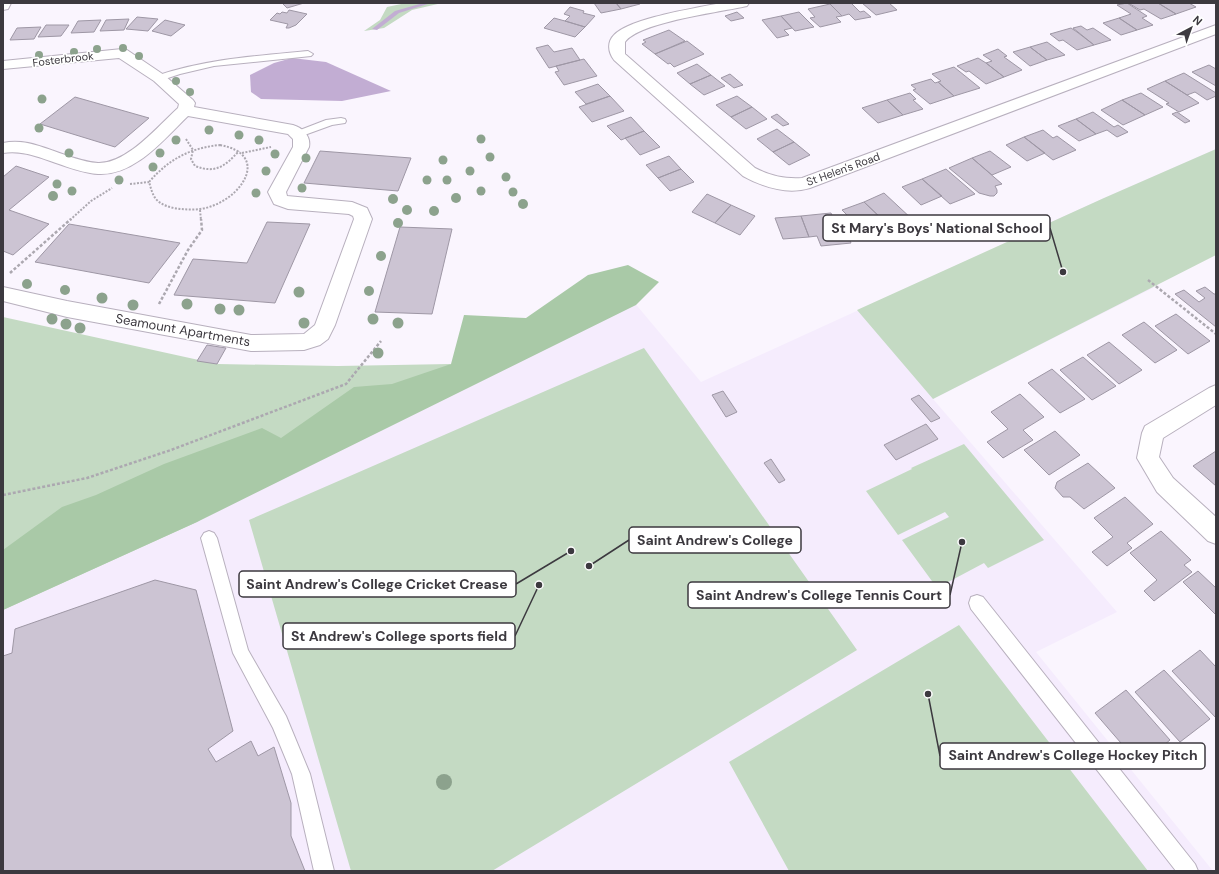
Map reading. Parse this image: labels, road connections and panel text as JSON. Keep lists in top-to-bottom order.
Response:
{
  "streets": {
    "street": ["Fosterbrook", "St Helen's Road", "Seamount Apartments"]
  },
  "places": [
    "St Mary's Boys' National School",
    "Saint Andrew's College Tennis Court",
    "Saint Andrew's College Cricket Crease",
    "Saint Andrew's College",
    "St Andrew's College sports field",
    "Saint Andrew's College Hockey Pitch"
  ],
  "north": "top right"
}
